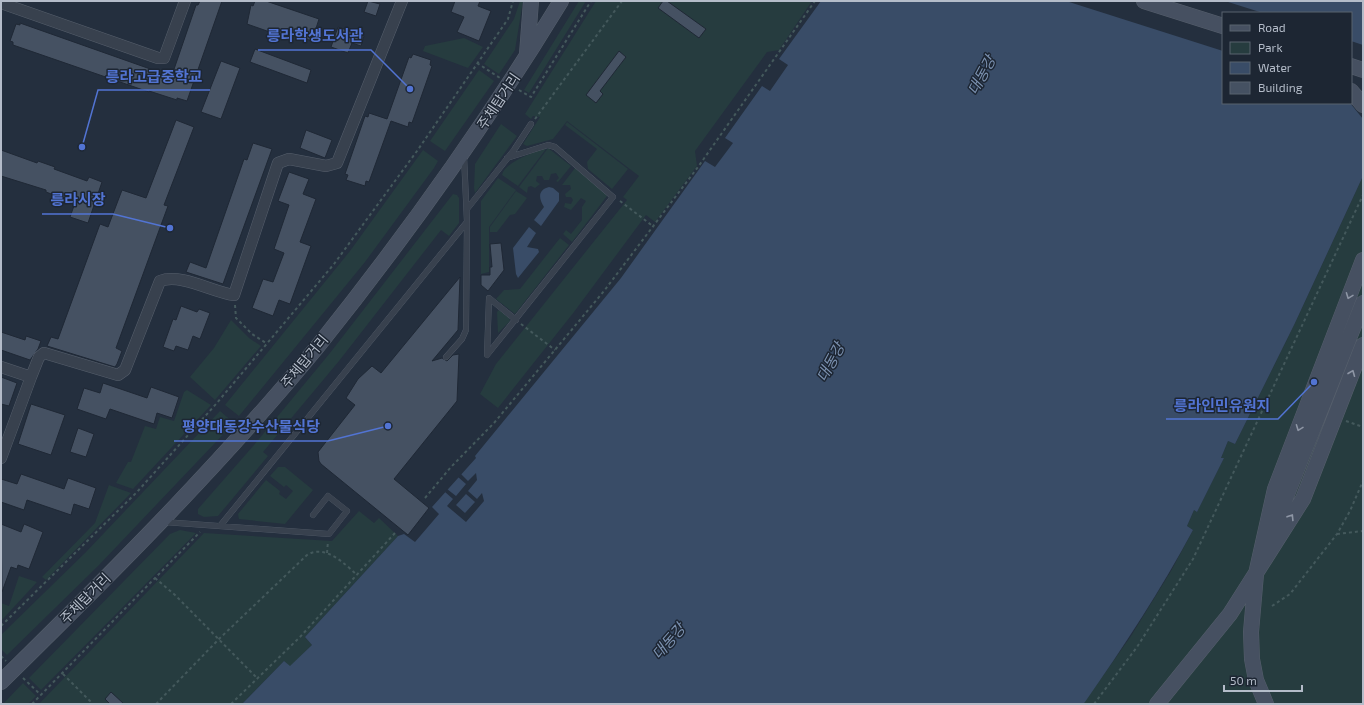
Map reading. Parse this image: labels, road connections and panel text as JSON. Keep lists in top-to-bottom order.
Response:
{
  "streets": {
    "main road": ["주체탑거리"]
  },
  "water": ["대동강"],
  "places": [
    "릉라학생도서관",
    "릉라고급중학교",
    "릉라시장",
    "릉라인민유원지",
    "평양대동강수산물식당"
  ],
  "legend": [
    "Road",
    "Park",
    "Water",
    "Building"
  ],
  "scale_bar": "50 m"
}
